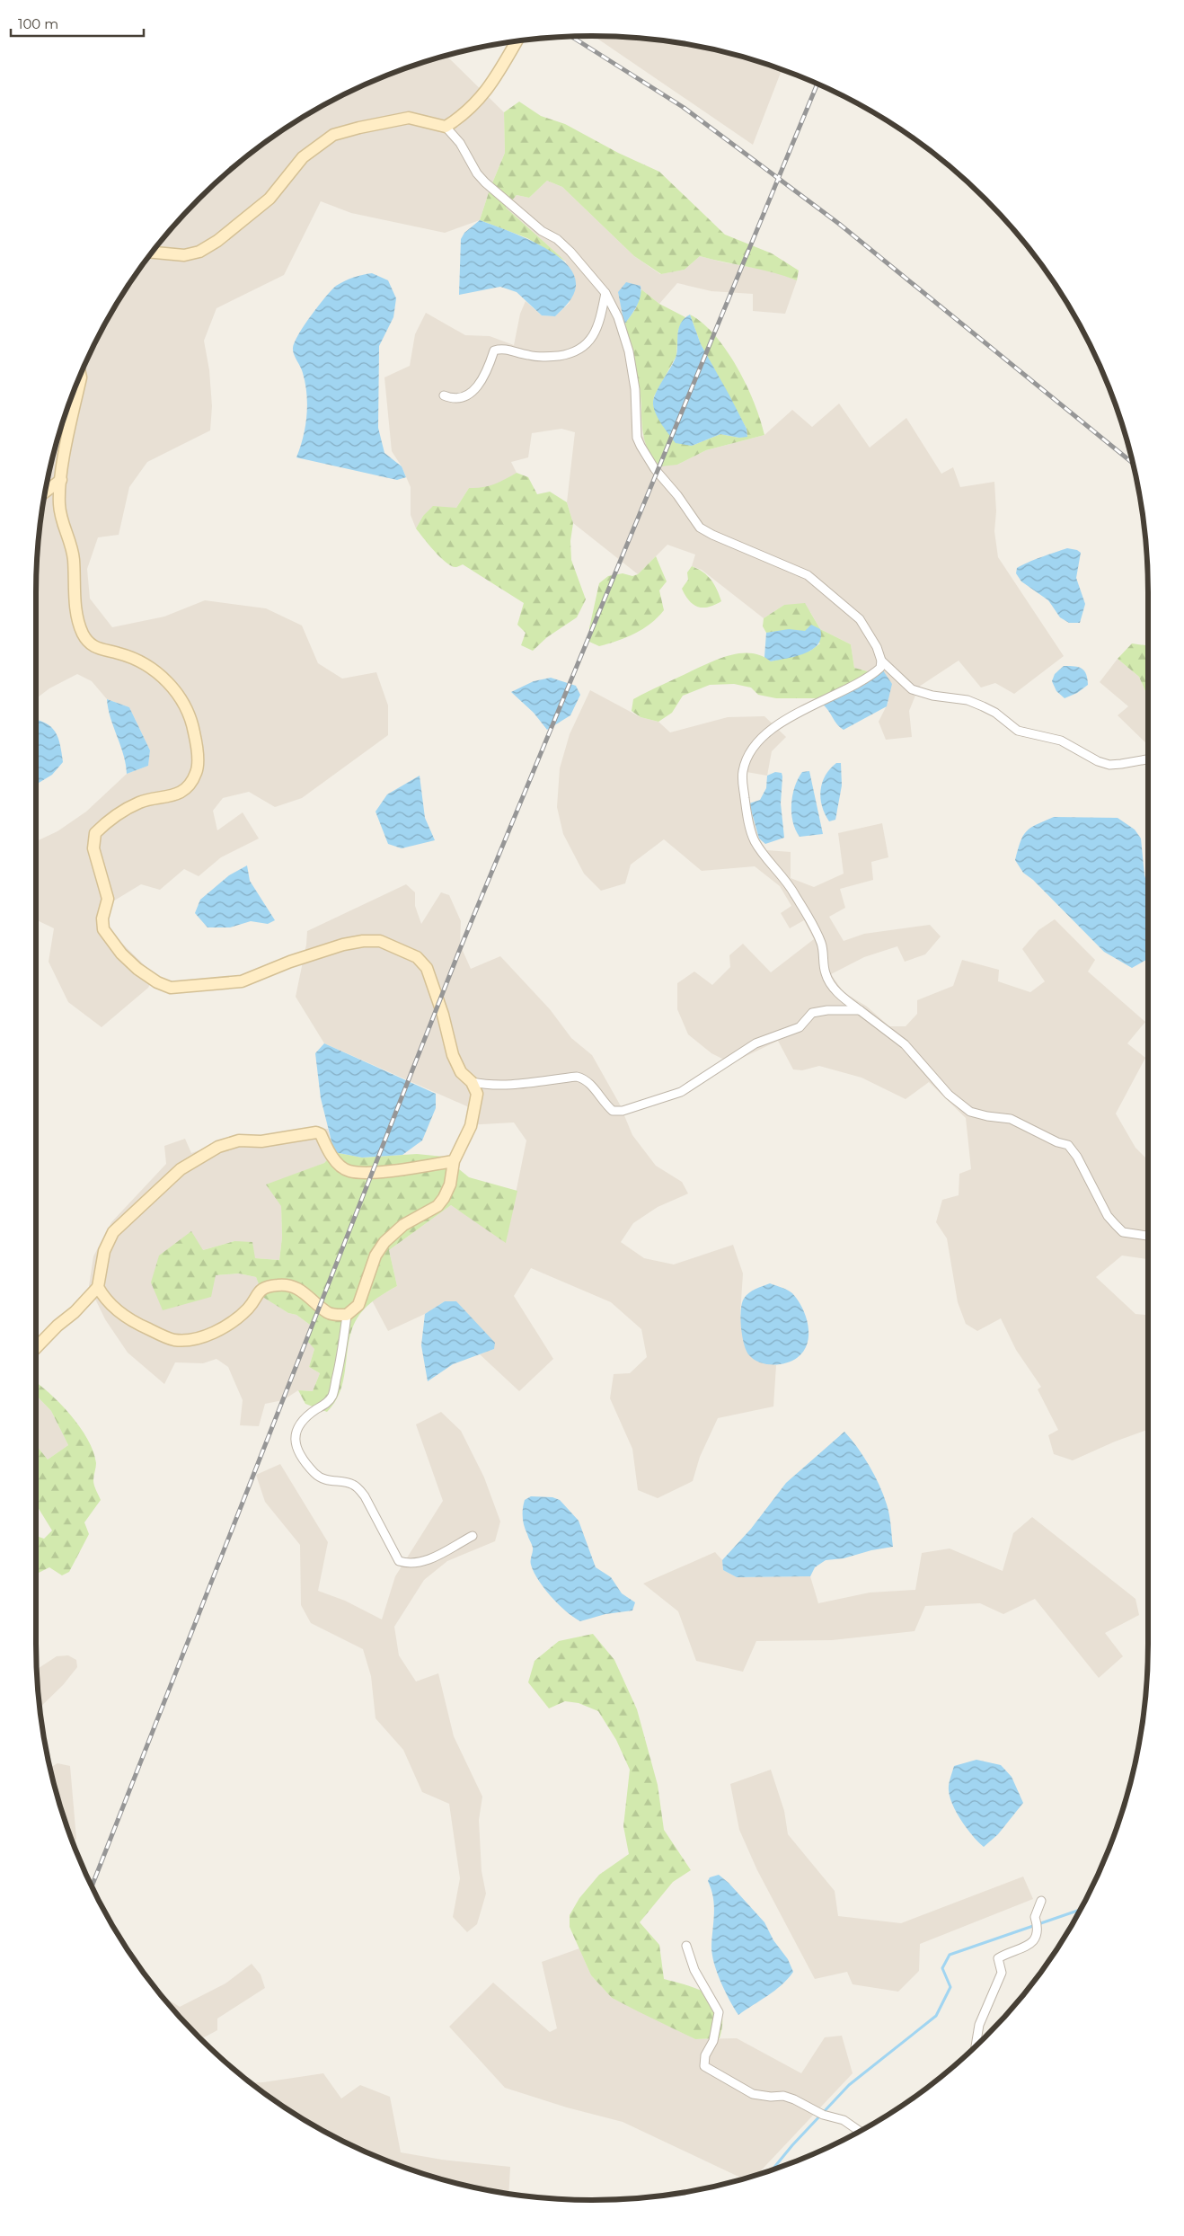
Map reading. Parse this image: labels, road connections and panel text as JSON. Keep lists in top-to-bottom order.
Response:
{
  "scale_bar": "100 m"
}
